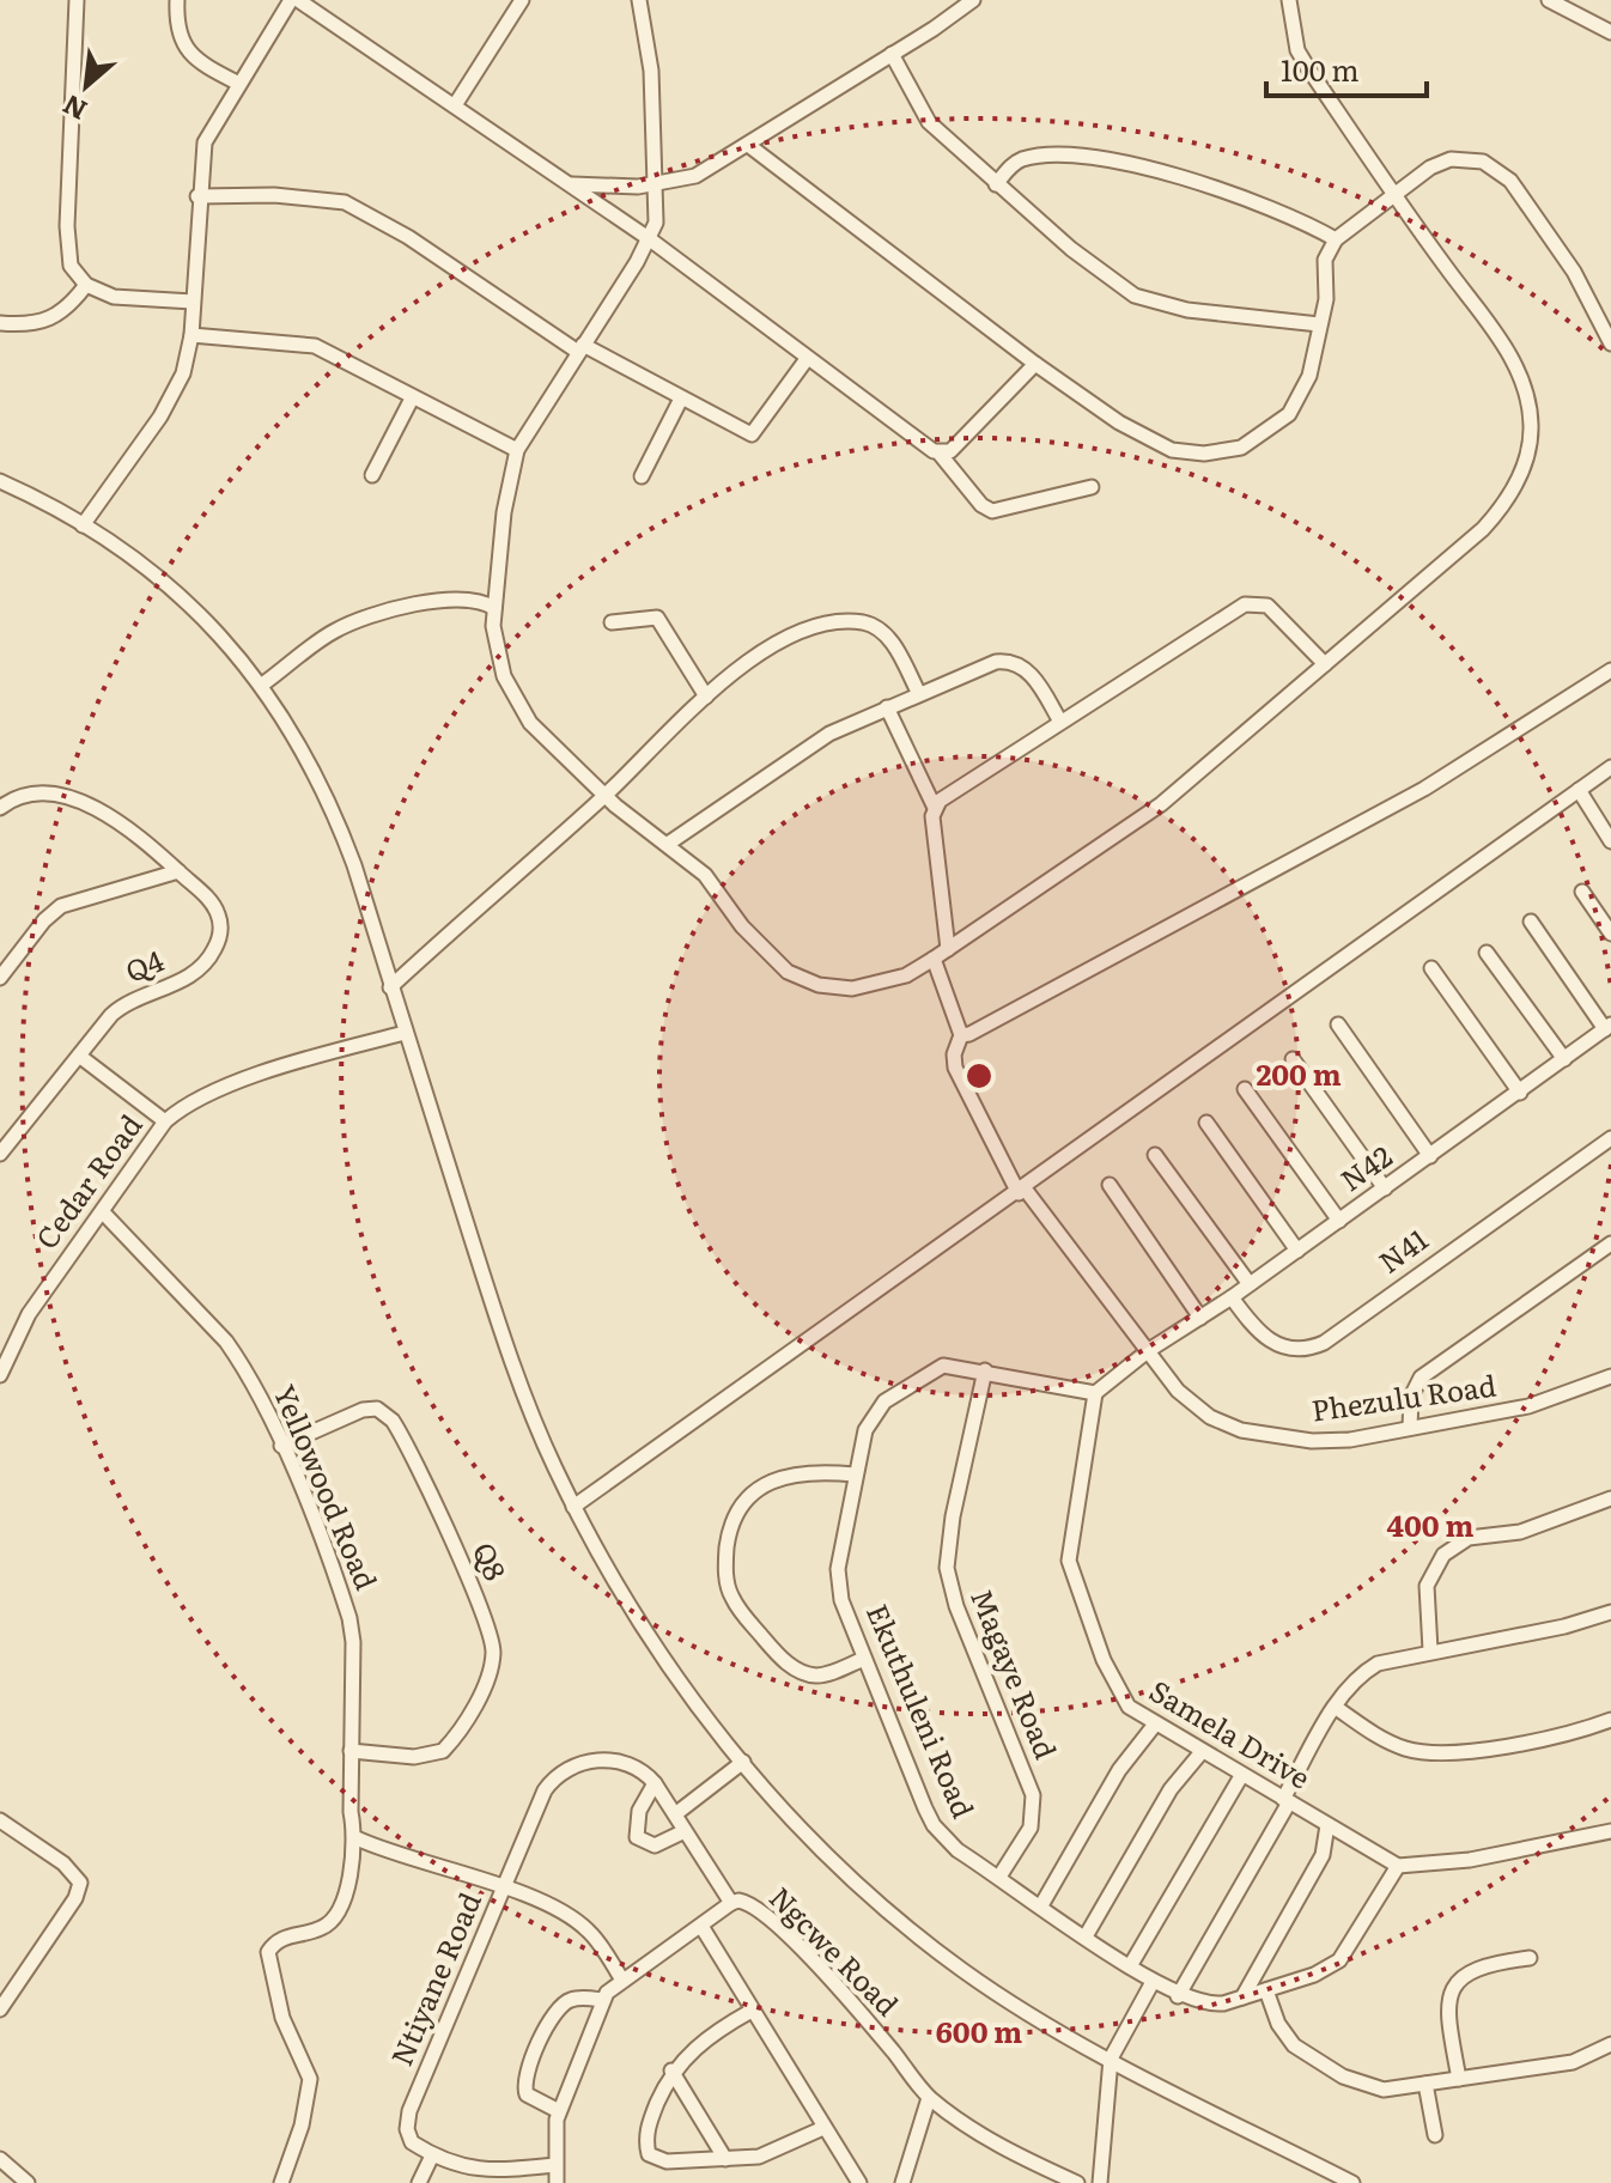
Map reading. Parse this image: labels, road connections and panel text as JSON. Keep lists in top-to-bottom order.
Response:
{
  "streets": {
    "street": [
      "Q4",
      "N42",
      "Cedar Road",
      "N41",
      "Phezulu Road",
      "Yellowood Road",
      "Q8",
      "Magaye Road",
      "Ekuthuleni Road",
      "Samela Drive",
      "Ngcwe Road",
      "Ntiyane Road"
    ]
  },
  "crossings": [
    ["N42", "N41"],
    ["N42", "Phezulu Road"],
    ["Cedar Road", "Yellowood Road"],
    ["Yellowood Road", "Q8"],
    ["Magaye Road", "Ekuthuleni Road"],
    ["Ekuthuleni Road", "Samela Drive"]
  ],
  "scale_bar": "100 m",
  "north": "bottom left",
  "rings": ["200 m", "400 m", "600 m"]
}
